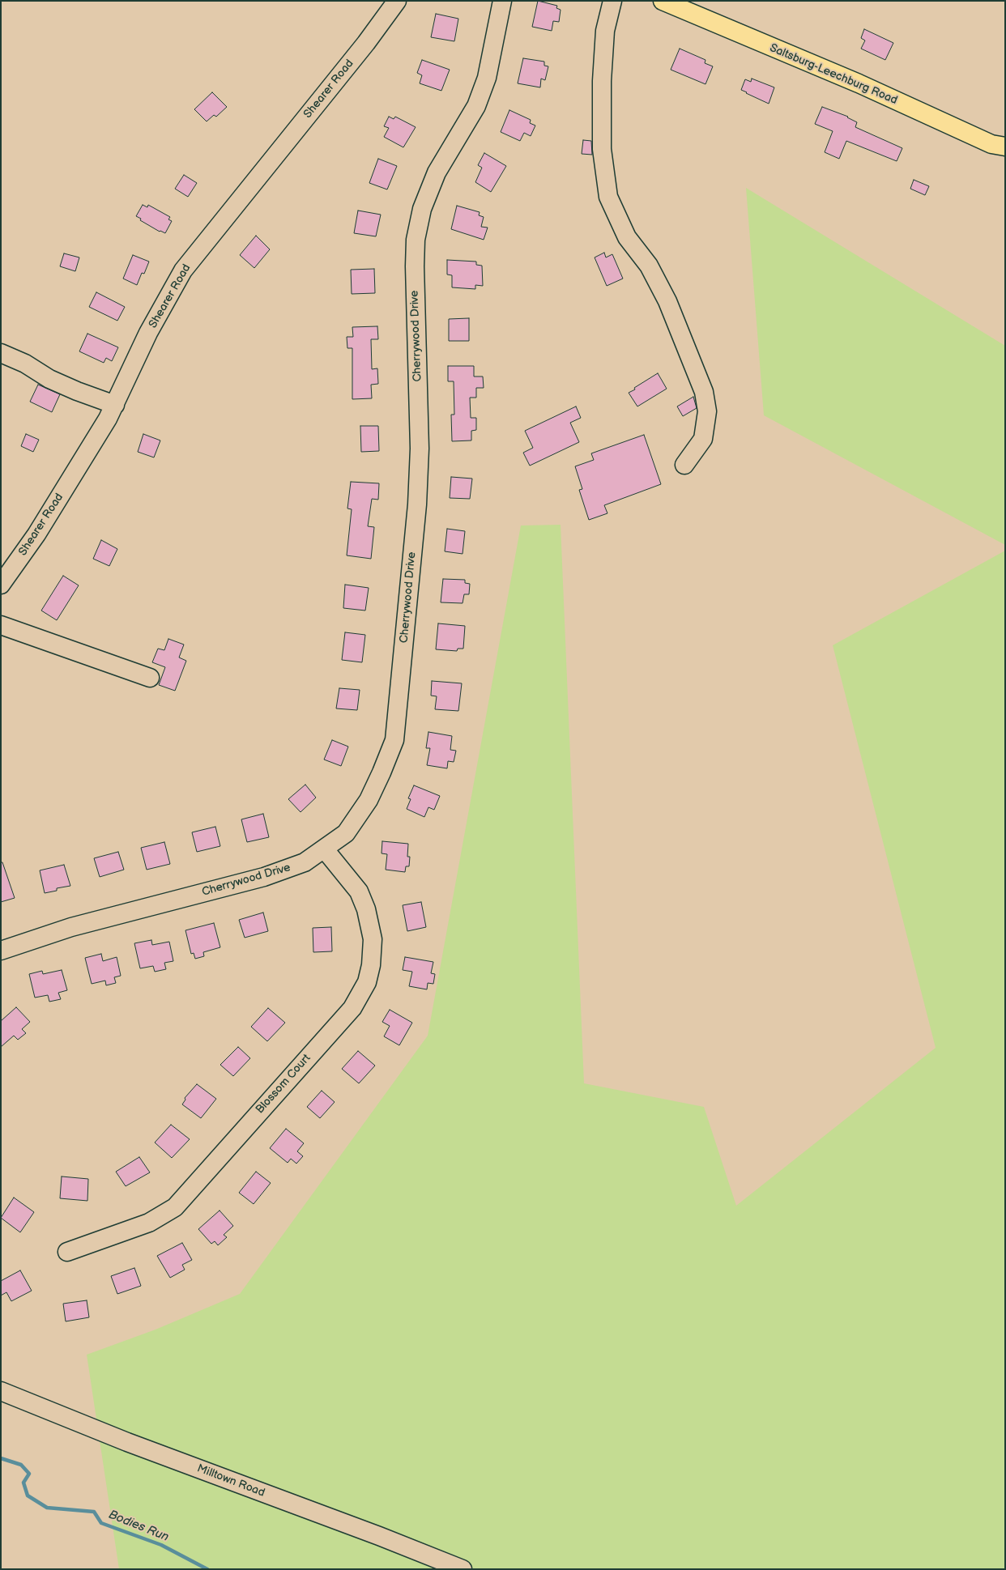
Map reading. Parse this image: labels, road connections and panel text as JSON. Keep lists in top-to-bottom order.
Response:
{
  "streets": {
    "main road": ["Saltsburg-Leechburg Road"],
    "street": [
      "Shearer Road",
      "Cherrywood Drive",
      "Blossom Court",
      "Milltown Road"
    ]
  },
  "crossings": [
    ["Cherrywood Drive", "Blossom Court"]
  ],
  "water": ["Bodies Run"]
}
